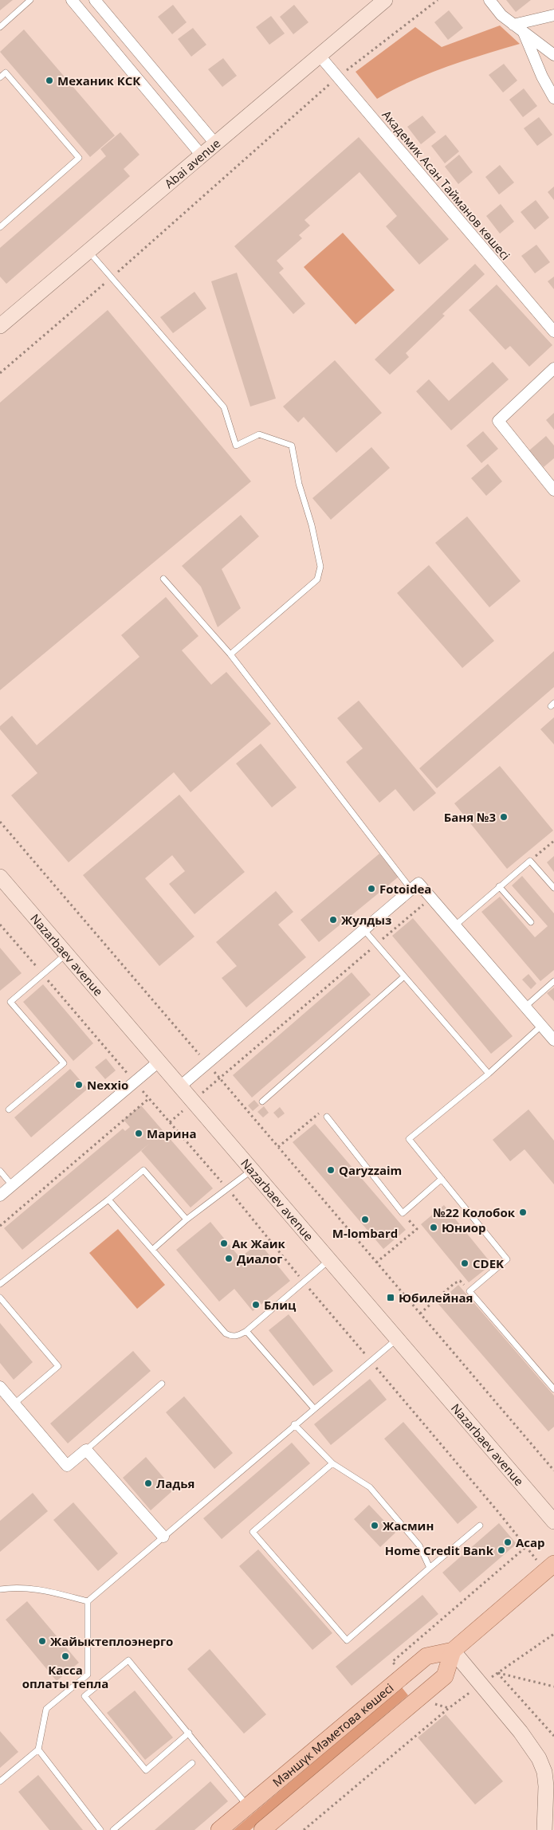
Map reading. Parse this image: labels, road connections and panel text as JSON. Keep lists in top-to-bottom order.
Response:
{
  "streets": {
    "main road": ["Abai avenue", "Nazarbaev avenue", "Мәншүк Мәметова көшесі"],
    "street": ["Академик Асан Тайманов көшесі"]
  },
  "crossings": [
    ["Abai avenue", "Академик Асан Тайманов көшесі"]
  ],
  "places": {
    "other": [
      "Механик КСК",
      "Баня №3",
      "Fotoidea",
      "Жулдыз",
      "Nexxio",
      "Марина",
      "Qaryzzaim",
      "№22 Колобок",
      "M-lombard",
      "Юниор",
      "Ак Жаик",
      "Диалог",
      "CDEK",
      "Блиц",
      "Ладья",
      "Жасмин",
      "Асар",
      "Home Credit Bank",
      "Жайыктеплоэнерго",
      "Касса оплаты тепла"
    ],
    "transit": ["Юбилейная"]
  }
}
